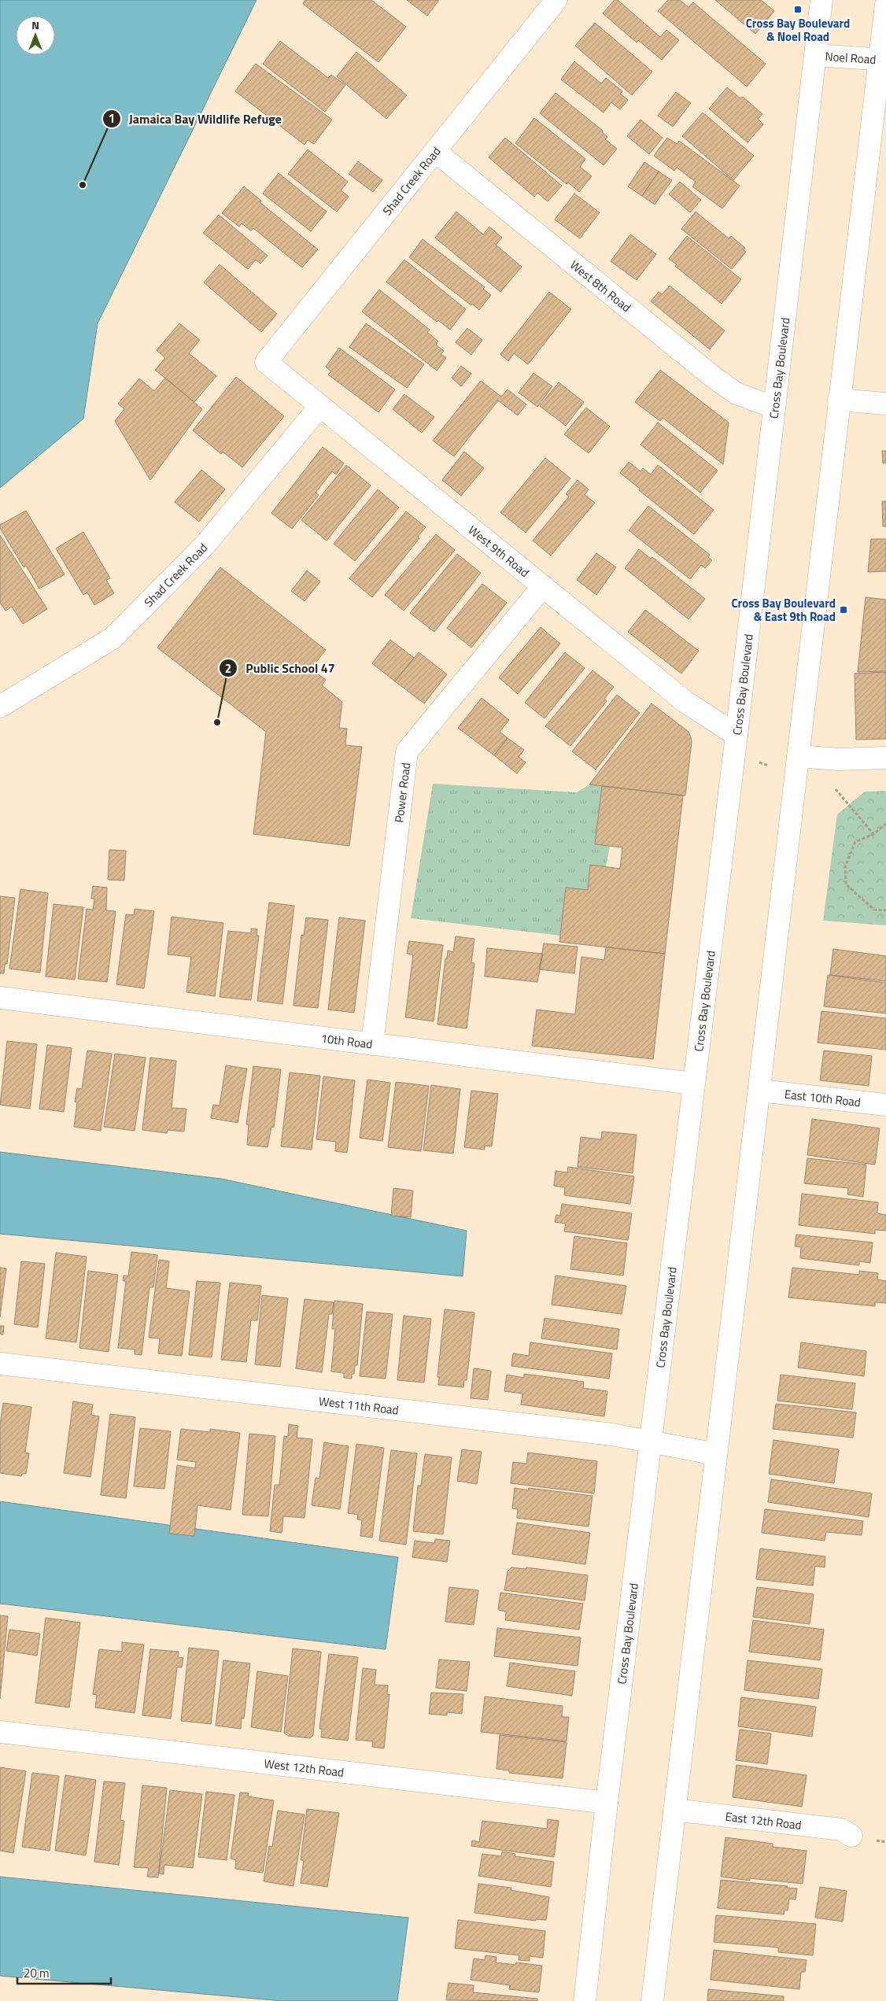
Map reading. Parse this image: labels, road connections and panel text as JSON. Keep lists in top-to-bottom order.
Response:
{
  "streets": {
    "street": [
      "Noel Road",
      "Shad Creek Road",
      "West 8th Road",
      "Cross Bay Boulevard",
      "West 9th Road",
      "Power Road",
      "10th Road",
      "East 10th Road",
      "West 11th Road",
      "West 12th Road",
      "East 12th Road"
    ]
  },
  "crossings": [
    ["Noel Road", "Cross Bay Boulevard"],
    ["Shad Creek Road", "West 8th Road"],
    ["Shad Creek Road", "West 9th Road"],
    ["West 8th Road", "Cross Bay Boulevard"],
    ["Cross Bay Boulevard", "West 9th Road"],
    ["Cross Bay Boulevard", "10th Road"],
    ["Cross Bay Boulevard", "West 11th Road"],
    ["Cross Bay Boulevard", "West 12th Road"],
    ["West 9th Road", "Power Road"],
    ["Power Road", "10th Road"]
  ],
  "places": {
    "transit": ["Cross Bay Boulevard & Noel Road", "Cross Bay Boulevard & East 9th Road"],
    "other": ["Jamaica Bay Wildlife Refuge", "Public School 47"]
  },
  "scale_bar": "20 m",
  "north": "top"
}
